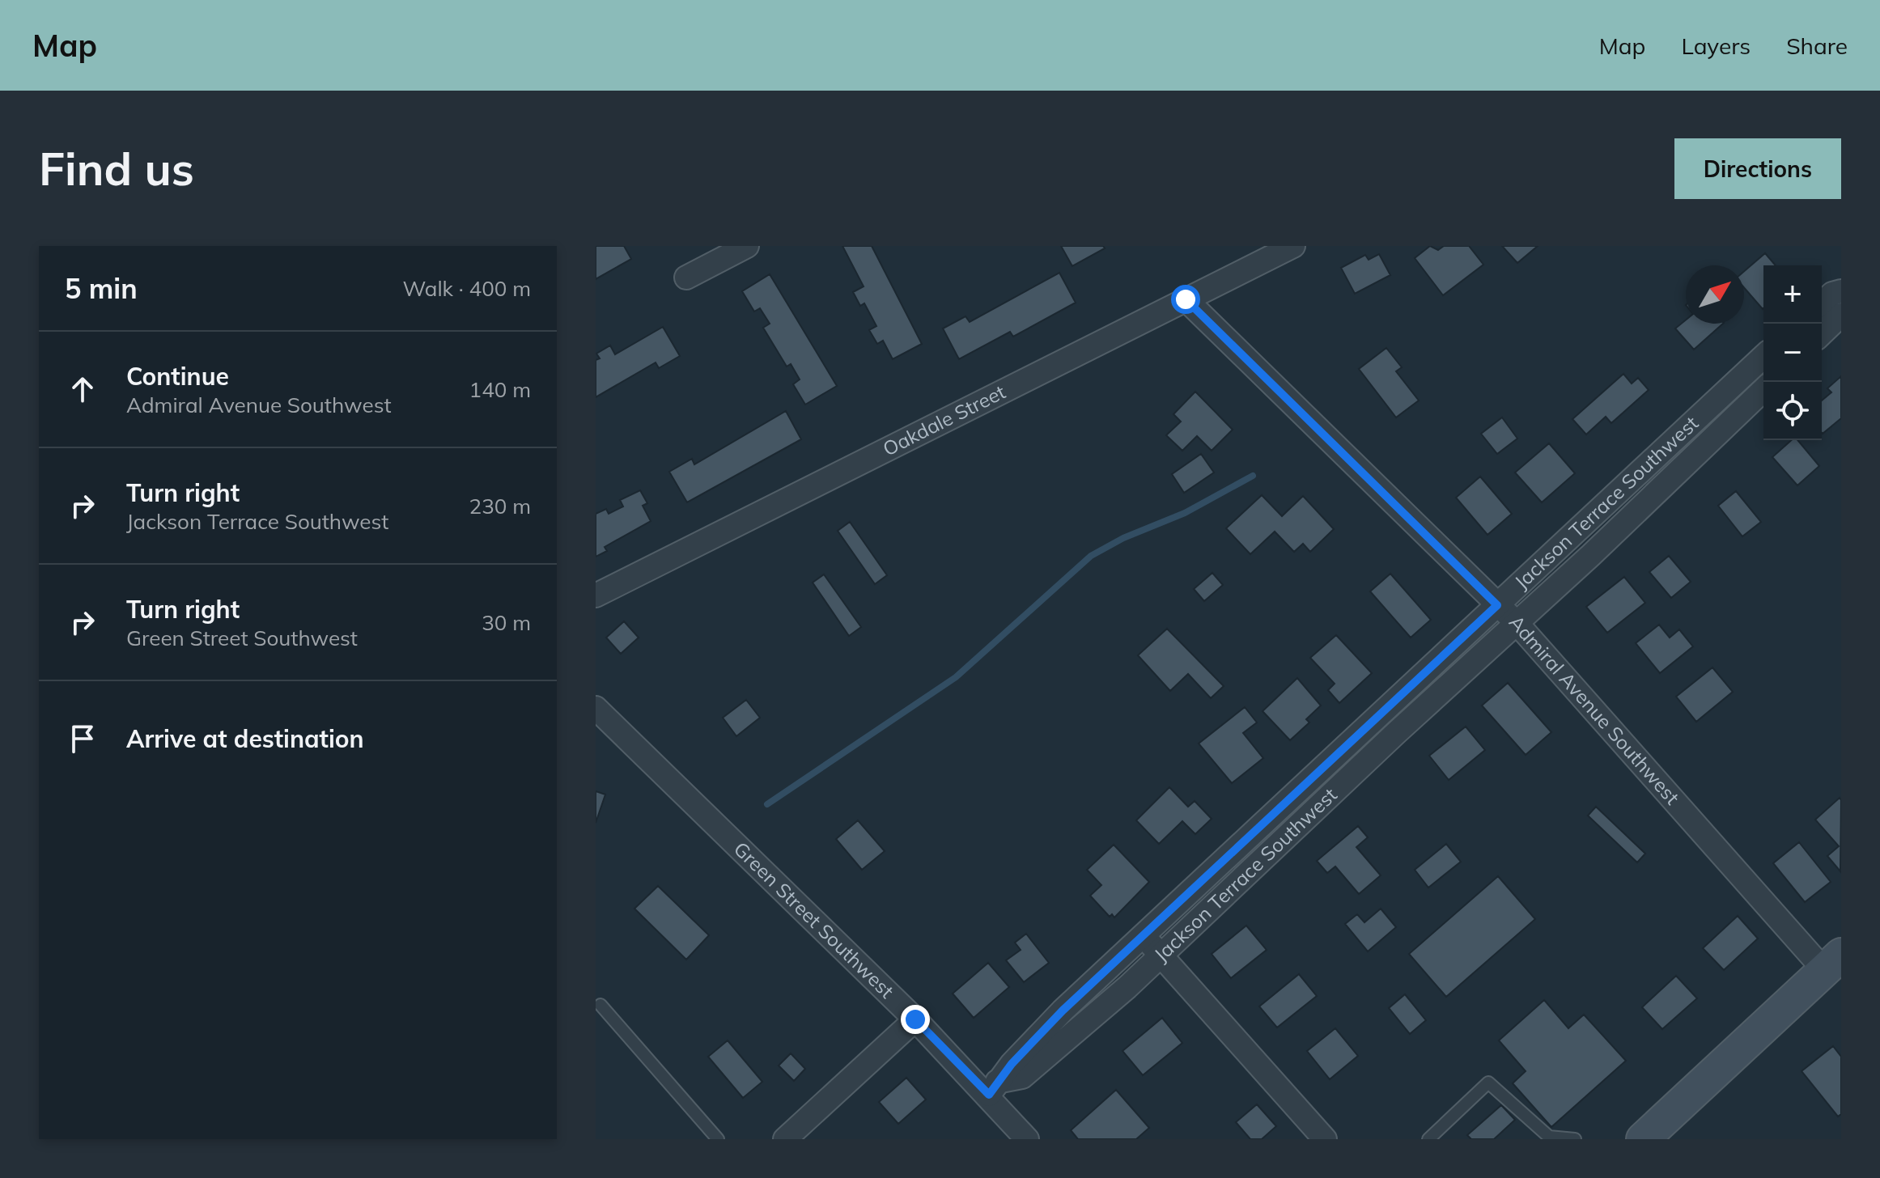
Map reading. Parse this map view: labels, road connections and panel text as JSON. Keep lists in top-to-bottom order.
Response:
{
  "streets": {
    "street": [
      "Oakdale Street",
      "Jackson Terrace Southwest",
      "Admiral Avenue Southwest",
      "Green Street Southwest"
    ]
  },
  "crossings": [
    ["Oakdale Street", "Admiral Avenue Southwest"],
    ["Jackson Terrace Southwest", "Admiral Avenue Southwest"],
    ["Jackson Terrace Southwest", "Green Street Southwest"]
  ],
  "north": "top right",
  "page": {
    "header": "Map",
    "nav": ["Map", "Layers", "Share"],
    "buttons": "Directions",
    "title": "Find us",
    "heading": ["5 min", "Walk · 400 m"],
    "map_buttons": ["+", "−"],
    "list": [
      ["Continue", "Admiral Avenue Southwest", "140 m"],
      ["Turn right", "Jackson Terrace Southwest", "230 m"],
      ["Turn right", "Green Street Southwest", "30 m"],
      "Arrive at destination"
    ]
  }
}
